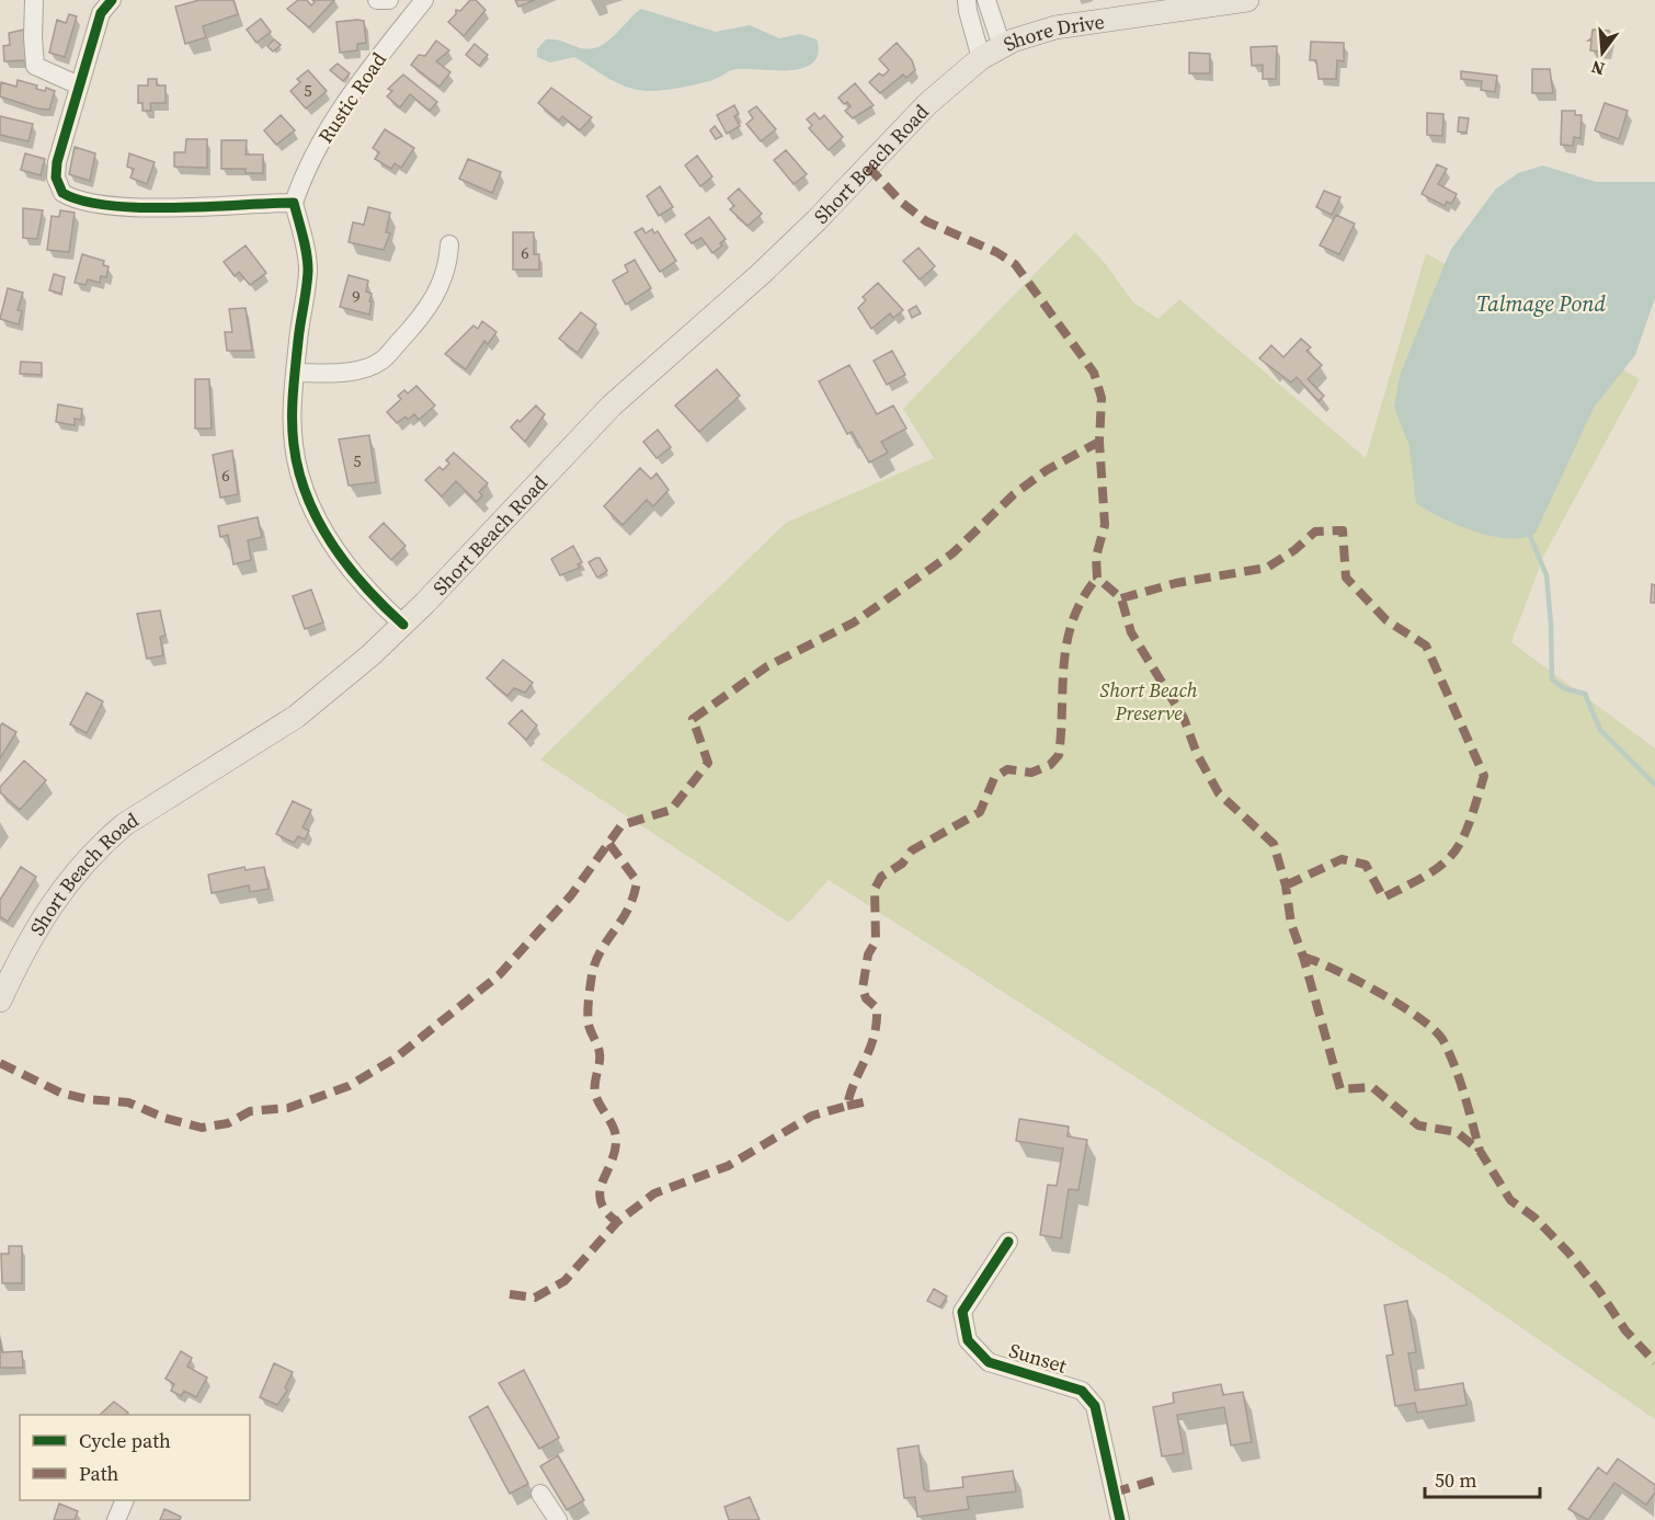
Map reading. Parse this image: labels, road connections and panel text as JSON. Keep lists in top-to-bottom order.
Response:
{
  "streets": {
    "main road": ["Shore Drive", "Short Beach Road"],
    "street": ["Rustic Road", "Sunset"]
  },
  "crossings": [
    ["Shore Drive", "Short Beach Road"]
  ],
  "water": ["Talmage Pond"],
  "parks": ["Short Beach Preserve"],
  "house_numbers": [
    "5",
    "6",
    "9",
    "5",
    "6"
  ],
  "legend": ["Cycle path", "Path"],
  "scale_bar": "50 m",
  "north": "bottom"
}
